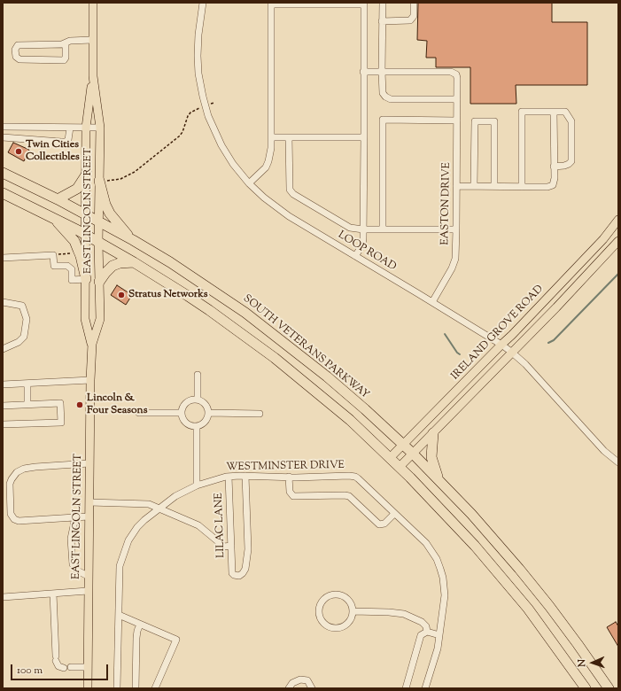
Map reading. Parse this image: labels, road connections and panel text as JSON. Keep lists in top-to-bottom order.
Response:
{
  "streets": {
    "highway": ["SOUTH VETERANS PARKWAY"],
    "main road": ["EAST LINCOLN STREET", "IRELAND GROVE ROAD"],
    "street": [
      "EASTON DRIVE",
      "LOOP ROAD",
      "WESTMINSTER DRIVE",
      "LILAC LANE"
    ]
  },
  "crossings": [
    ["EASTON DRIVE", "LOOP ROAD"],
    ["EAST LINCOLN STREET", "SOUTH VETERANS PARKWAY"],
    ["LOOP ROAD", "IRELAND GROVE ROAD"],
    ["IRELAND GROVE ROAD", "SOUTH VETERANS PARKWAY"],
    ["WESTMINSTER DRIVE", "LILAC LANE"]
  ],
  "places": ["Twin Cities Collectibles", "Stratus Networks", "Lincoln & Four Seasons"],
  "scale_bar": "100 m",
  "north": "left"
}
